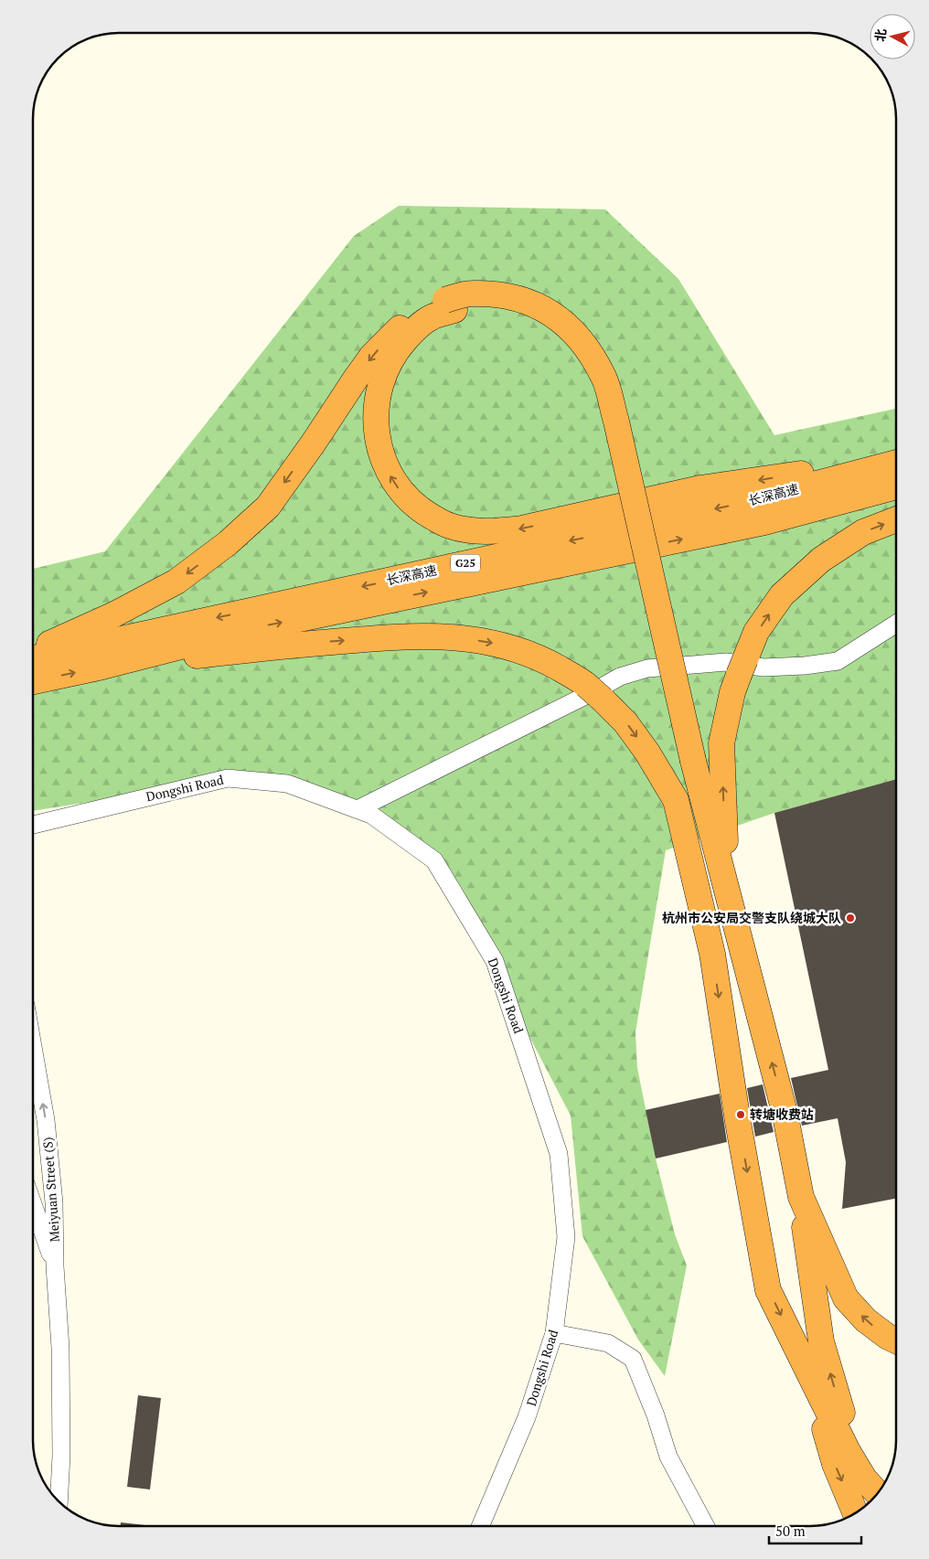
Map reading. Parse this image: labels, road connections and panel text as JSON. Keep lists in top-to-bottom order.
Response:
{
  "streets": {
    "highway": ["长深高速", "G25"],
    "street": ["Dongshi Road", "Meiyuan Street (S)"]
  },
  "one_way": ["Meiyuan Street (S)"],
  "places": ["杭州市公安局交警支队绕城大队", "转塘收费站"],
  "scale_bar": "50 m",
  "north": "left"
}
